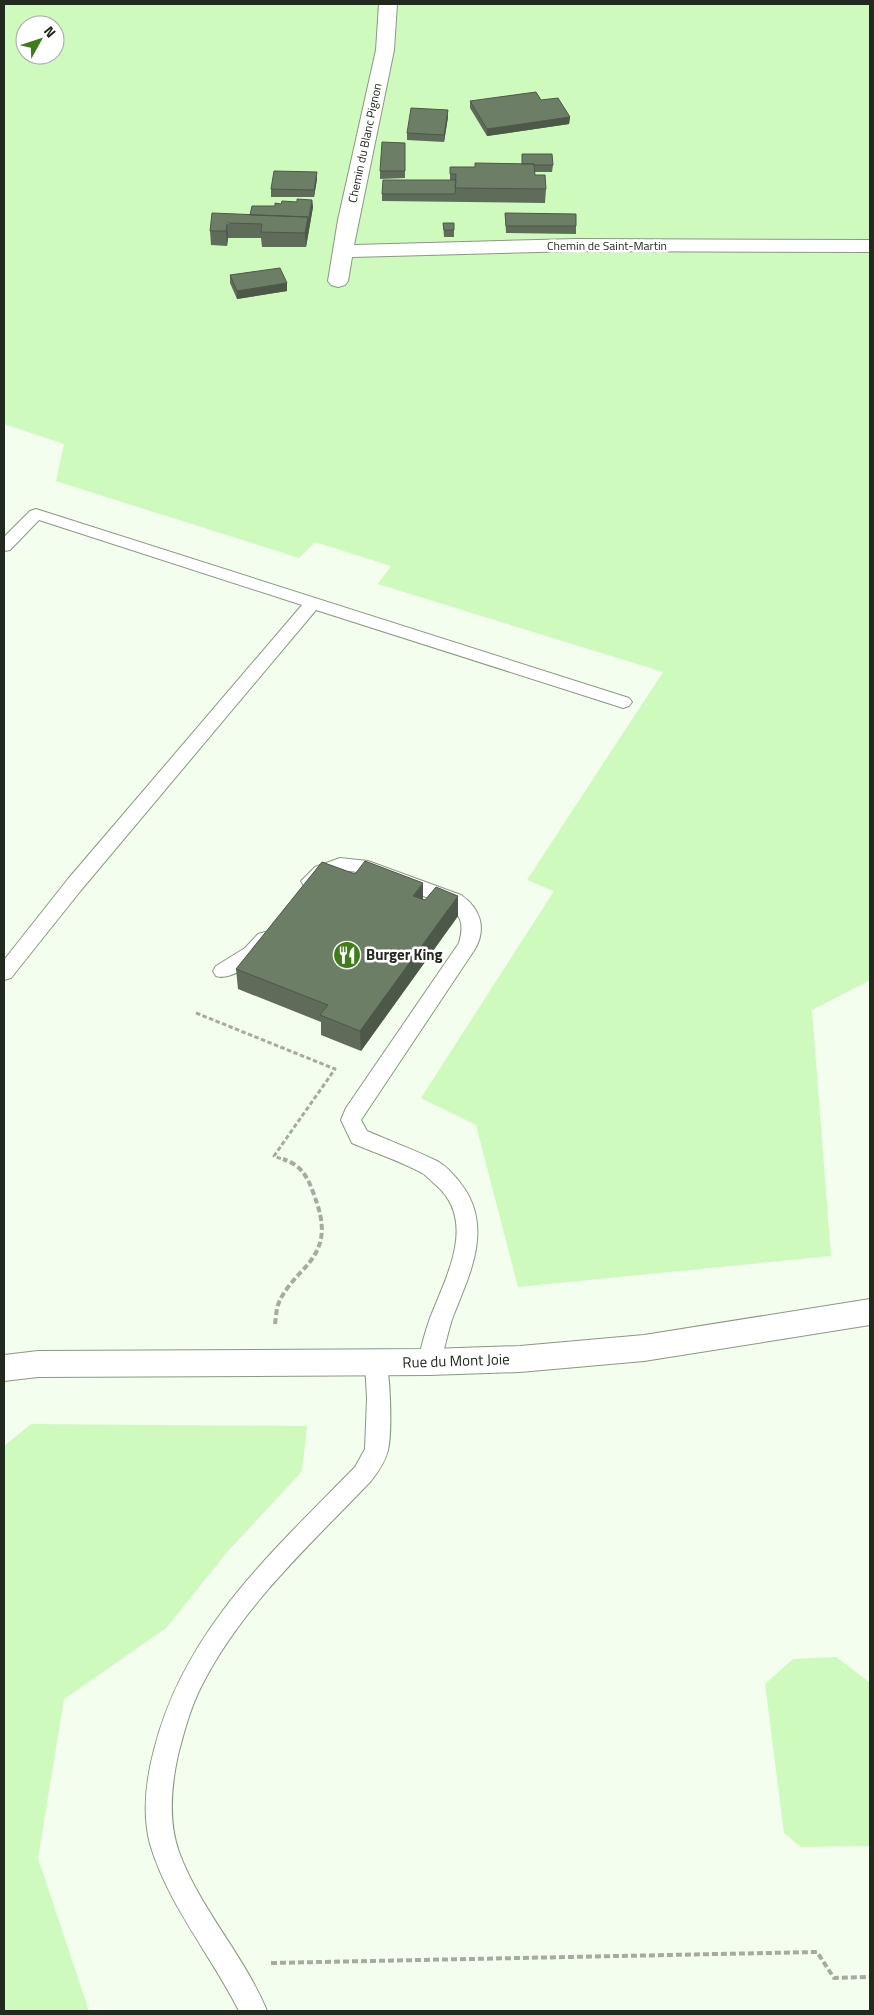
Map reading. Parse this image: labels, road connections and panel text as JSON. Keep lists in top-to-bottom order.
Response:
{
  "streets": {
    "street": ["Chemin du Blanc Pignon", "Chemin de Saint-Martin", "Rue du Mont Joie"]
  },
  "crossings": [
    ["Chemin du Blanc Pignon", "Chemin de Saint-Martin"]
  ],
  "places": {
    "restaurant": ["Burger King"]
  },
  "north": "top right"
}
